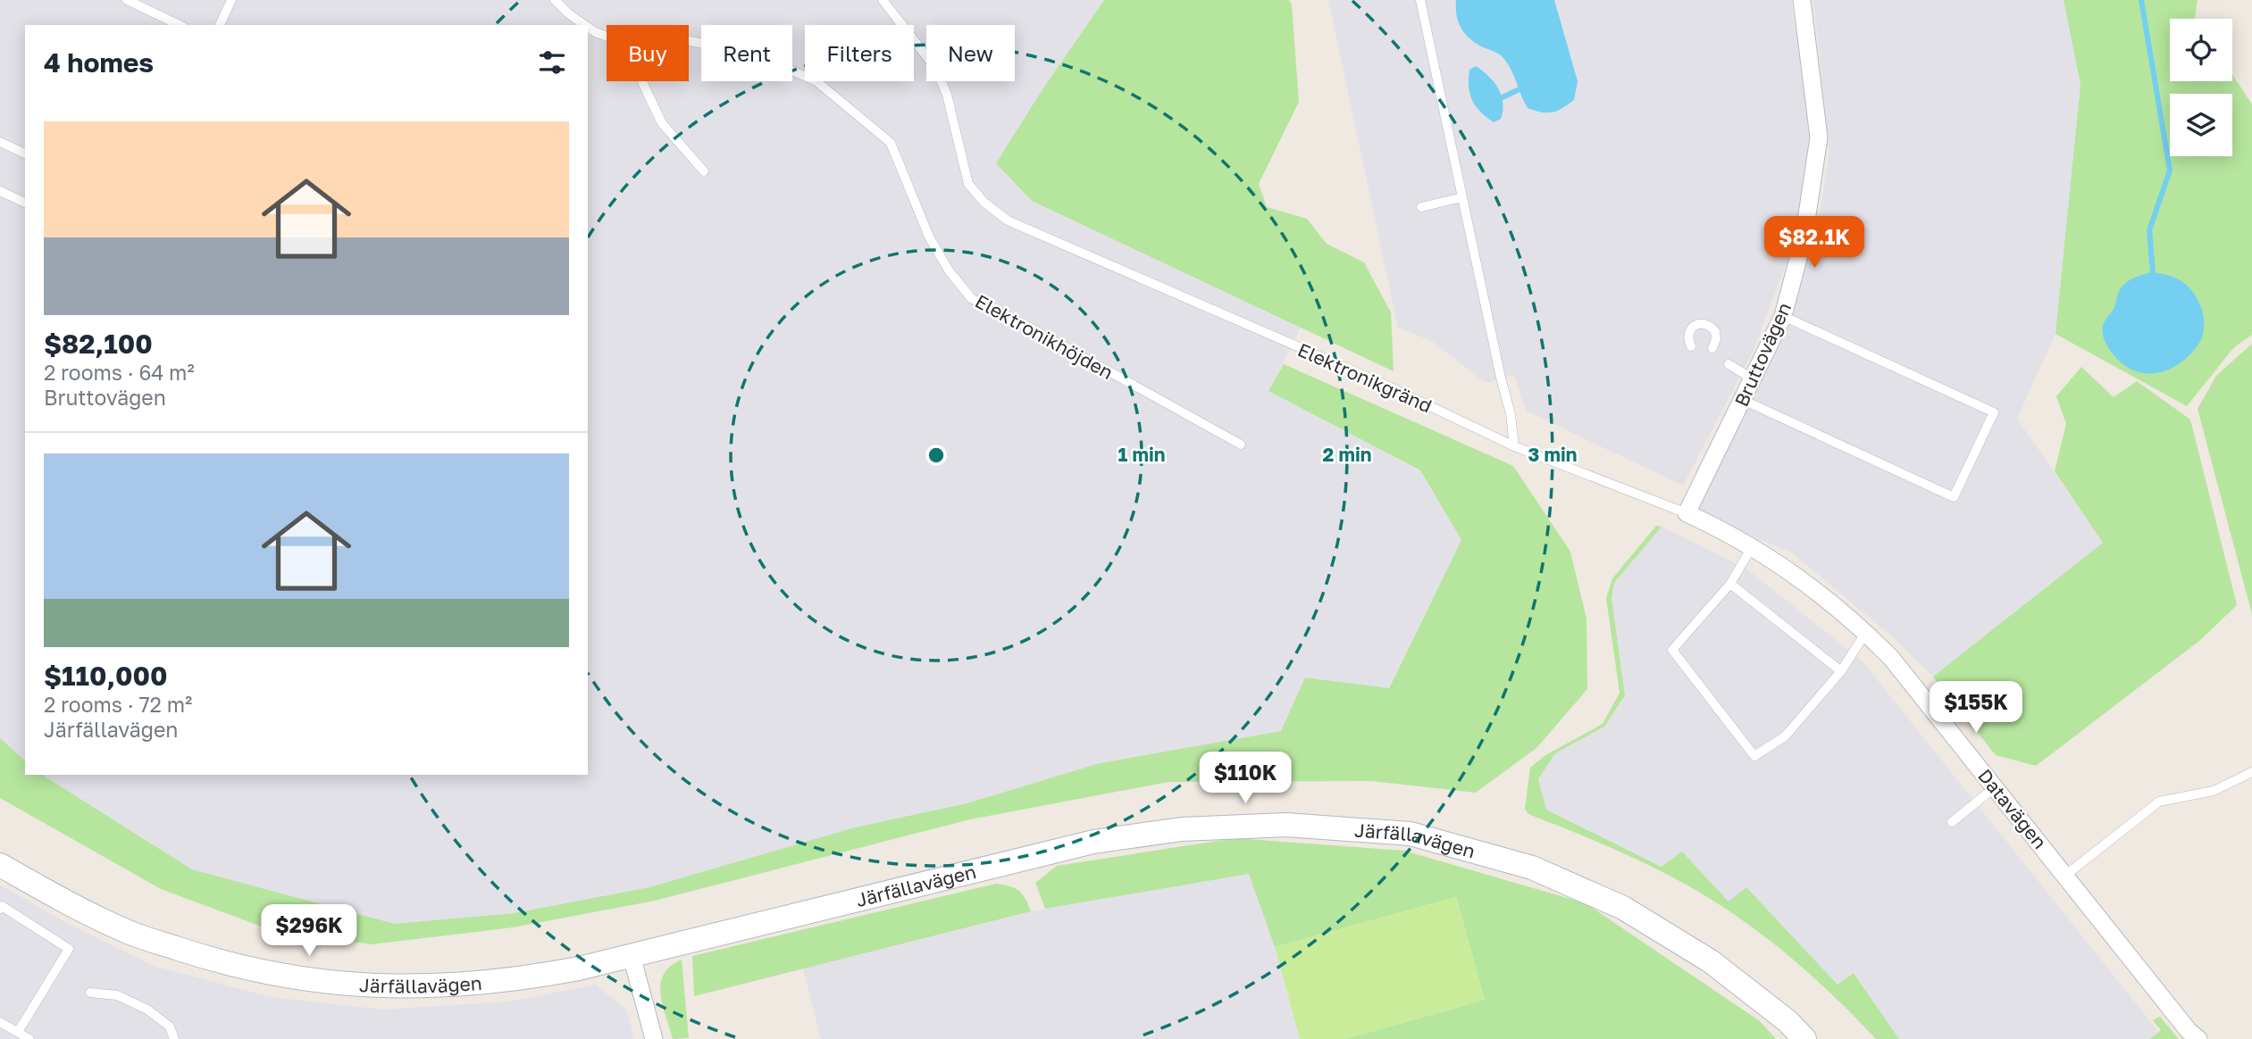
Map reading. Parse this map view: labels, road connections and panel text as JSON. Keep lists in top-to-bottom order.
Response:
{
  "streets": {
    "street": ["Bruttovägen", "Datavägen", "Järfällavägen"],
    "lane": ["Elektronikhöjden", "Elektronikgränd"]
  },
  "crossings": [
    ["Bruttovägen", "Elektronikgränd"],
    ["Bruttovägen", "Datavägen"],
    ["Elektronikgränd", "Datavägen"]
  ],
  "page": {
    "chip": [
      "Buy",
      "Rent",
      "Filters",
      "New"
    ],
    "heading": "4 homes",
    "list": [
      {
        "name": "$82,100",
        "note": "2 rooms · 64 m² · Bruttovägen"
      },
      {
        "name": "$110,000",
        "note": "2 rooms · 72 m² · Järfällavägen"
      }
    ],
    "price": [
      "$82.1K",
      "$155K",
      "$110K",
      "$296K"
    ]
  },
  "rings": ["1 min", "2 min", "3 min"]
}
